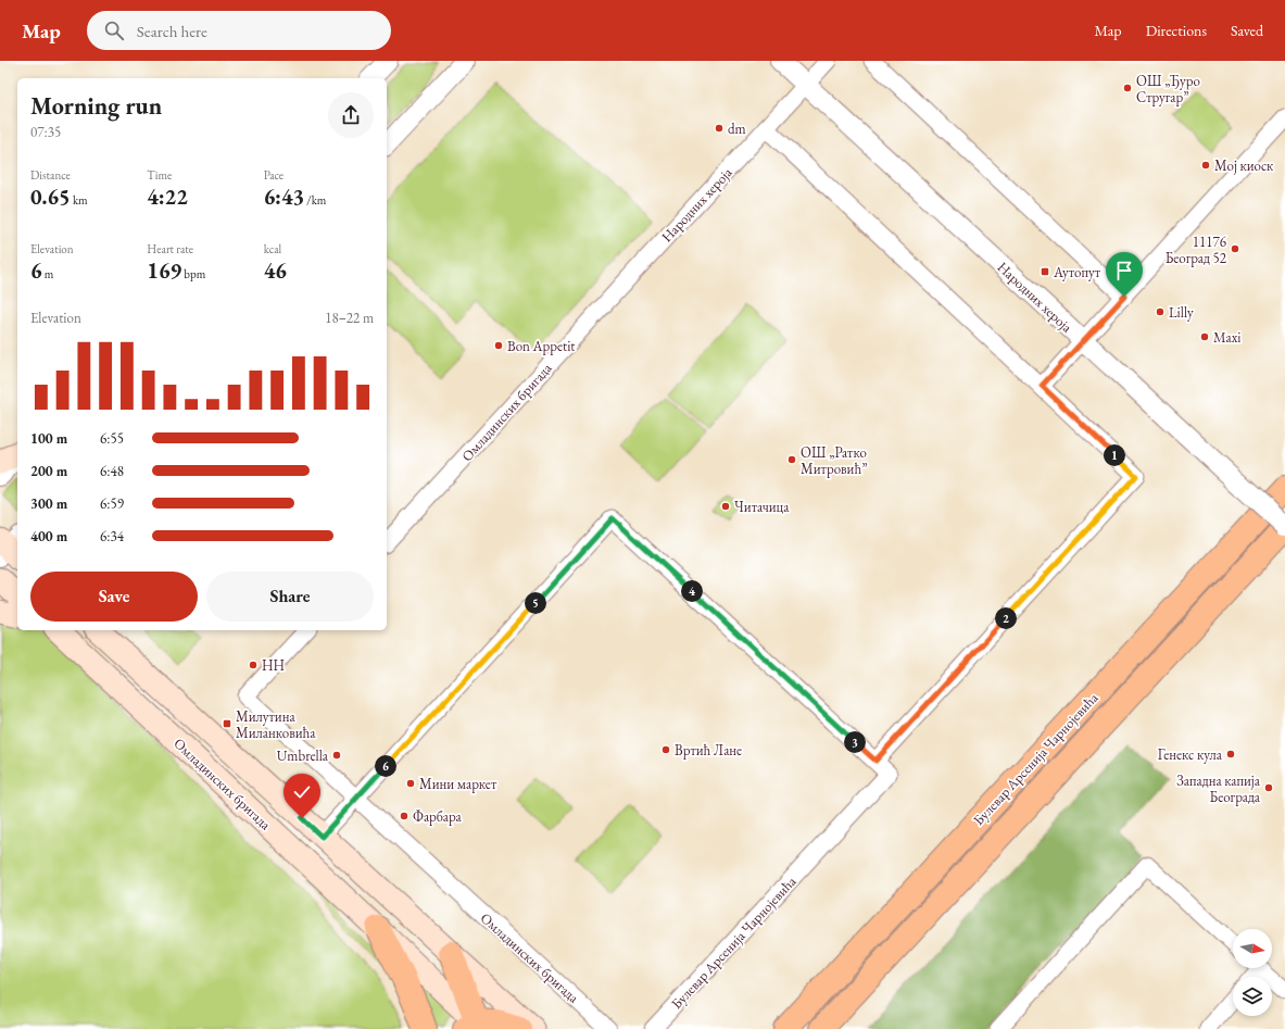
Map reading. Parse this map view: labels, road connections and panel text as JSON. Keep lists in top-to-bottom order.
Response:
{
  "streets": {
    "highway": ["Булевар Арсенија Чарнојевића"],
    "main road": ["Омладинских бригада"],
    "street": ["Народних хероја"]
  },
  "crossings": [
    ["Народних хероја", "Омладинских бригада"],
    ["Народних хероја", "Булевар Арсенија Чарнојевића"],
    ["Омладинских бригада", "Булевар Арсенија Чарнојевића"]
  ],
  "places": {
    "other": [
      "ОШ „Ђуро Стругар”",
      "dm",
      "Мој киоск",
      "11176 Београд 52",
      "Lilly",
      "Maxi",
      "Bon Appetit",
      "ОШ „Ратко Митровић”",
      "Читачица",
      "НН",
      "Вртић Лане",
      "Генекс кула",
      "Umbrella",
      "Мини маркет",
      "Западна капија Београда",
      "Фарбара"
    ],
    "transit": ["Аутопут", "Милутина Миланковића"]
  },
  "north": "right",
  "page": {
    "header": "Map",
    "search": "Search here",
    "nav": ["Map", "Directions", "Saved"],
    "heading": ["Morning run", "07:35"],
    "stats": [
      ["Distance", "0.65 km"],
      ["Time", "4:22"],
      ["Pace", "6:43 /km"],
      ["Elevation", "6 m"],
      ["Heart rate", "169 bpm"],
      ["kcal", "46"]
    ],
    "chart": ["Elevation", "18–22 m"],
    "list": [
      {
        "name": "100 m",
        "note": "6:55"
      },
      {
        "name": "200 m",
        "note": "6:48"
      },
      {
        "name": "300 m",
        "note": "6:59"
      },
      {
        "name": "400 m",
        "note": "6:34"
      }
    ],
    "pins": [
      "1",
      "4",
      "5",
      "2",
      "3",
      "6"
    ],
    "buttons": ["Save", "Share"]
  }
}
